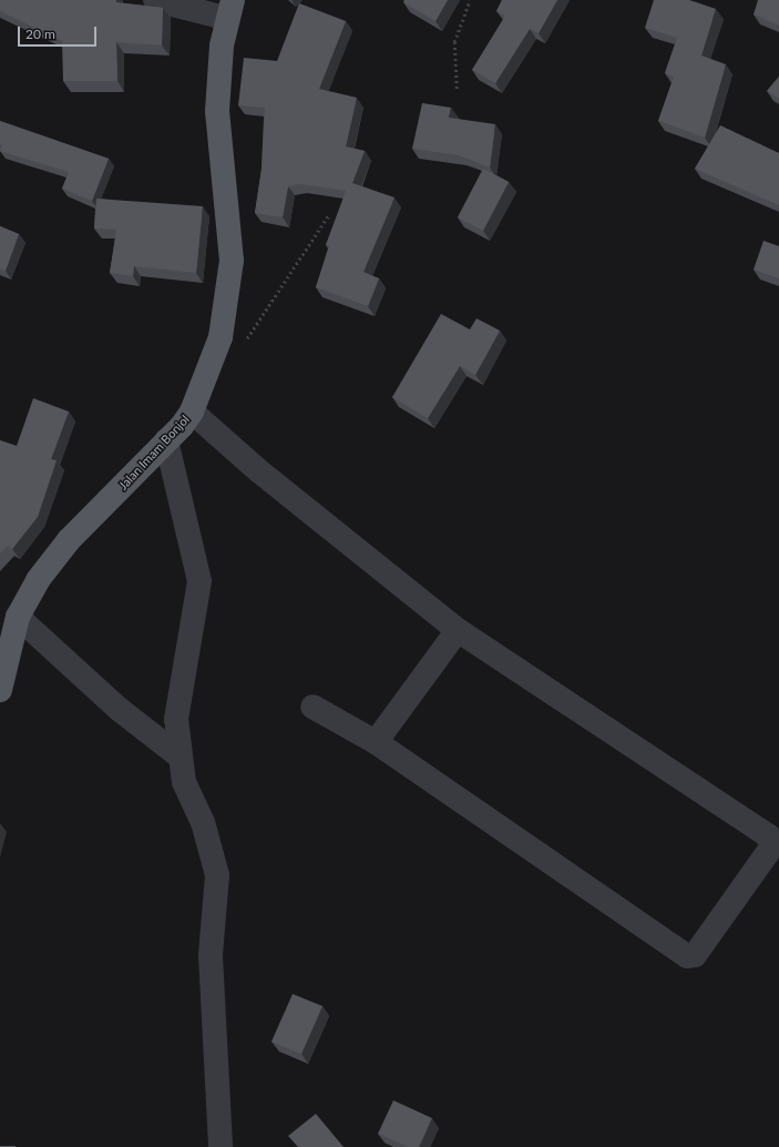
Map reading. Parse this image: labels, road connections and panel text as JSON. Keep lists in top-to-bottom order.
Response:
{
  "streets": {
    "main road": ["Jalan Imam Bonjol"]
  },
  "scale_bar": "20 m"
}
